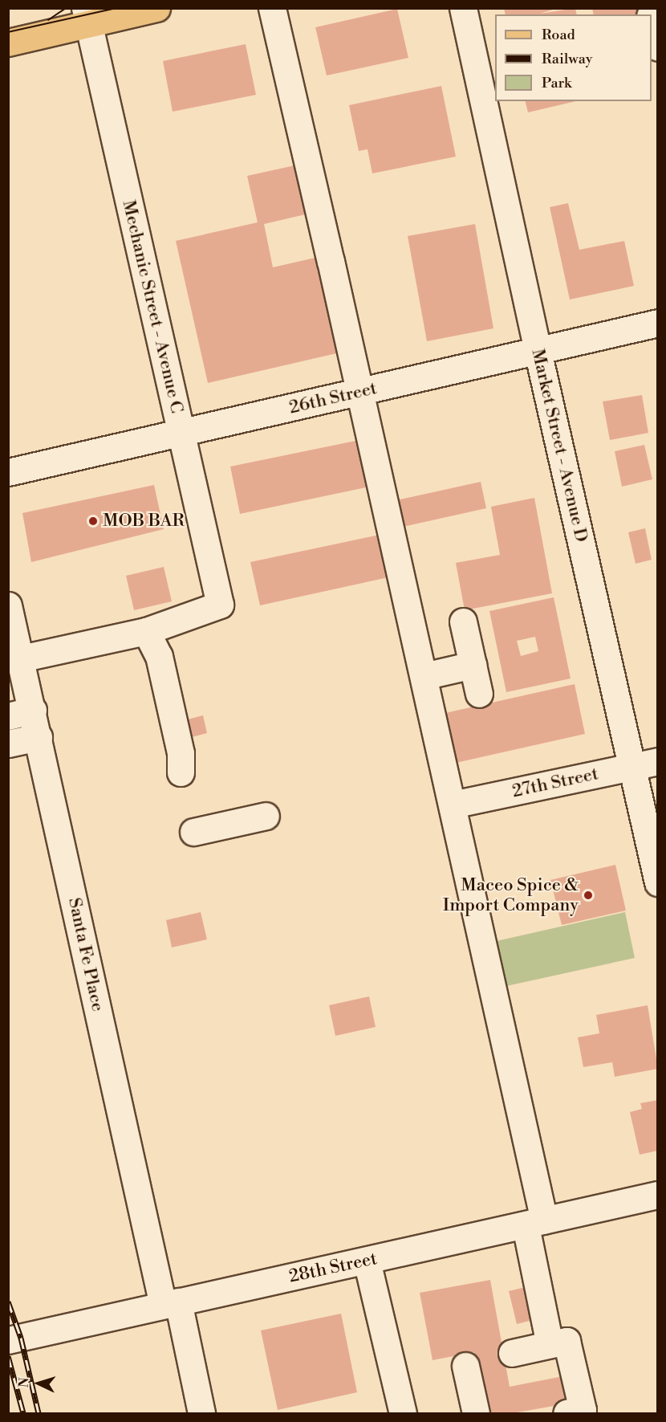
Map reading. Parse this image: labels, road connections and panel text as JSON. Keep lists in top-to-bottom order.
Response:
{
  "streets": {
    "street": [
      "Mechanic Street - Avenue C",
      "26th Street",
      "Market Street - Avenue D",
      "27th Street",
      "Santa Fe Place",
      "28th Street"
    ]
  },
  "crossings": [
    ["Mechanic Street - Avenue C", "26th Street"],
    ["26th Street", "Market Street - Avenue D"],
    ["Market Street - Avenue D", "27th Street"],
    ["Santa Fe Place", "28th Street"]
  ],
  "places": ["MOB BAR", "Maceo Spice & Import Company"],
  "legend": ["Road", "Railway", "Park"],
  "north": "left"
}
